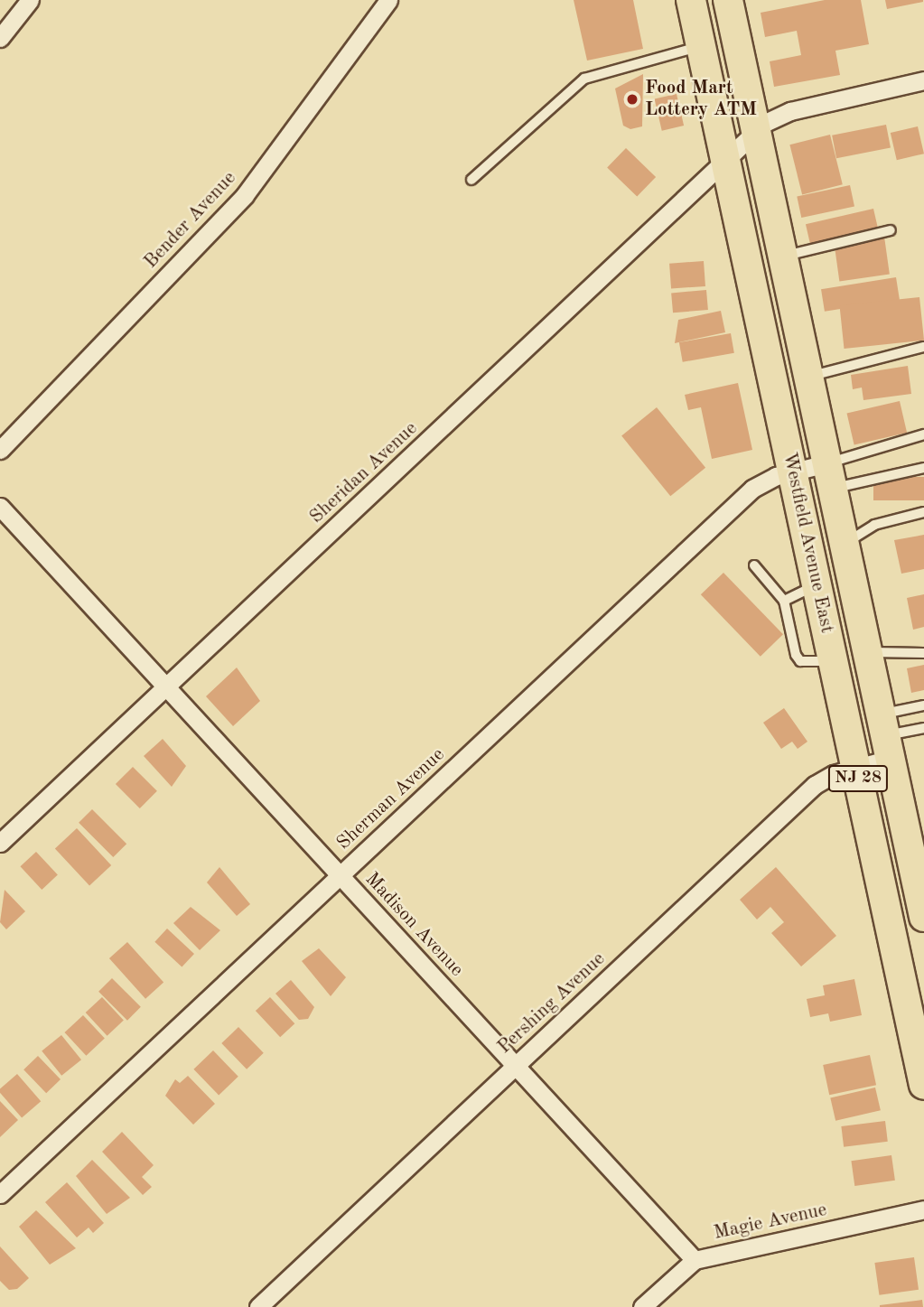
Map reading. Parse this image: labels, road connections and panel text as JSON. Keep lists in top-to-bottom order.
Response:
{
  "streets": {
    "main road": ["Westfield Avenue East", "NJ 28"],
    "street": [
      "Bender Avenue",
      "Sheridan Avenue",
      "Sherman Avenue",
      "Madison Avenue",
      "Pershing Avenue",
      "Magie Avenue"
    ]
  },
  "crossings": [
    ["Sheridan Avenue", "Westfield Avenue East"],
    ["Sheridan Avenue", "Madison Avenue"],
    ["Westfield Avenue East", "Sherman Avenue"],
    ["Westfield Avenue East", "Pershing Avenue"],
    ["Sherman Avenue", "Madison Avenue"],
    ["Madison Avenue", "Pershing Avenue"],
    ["Madison Avenue", "Magie Avenue"]
  ],
  "places": ["Food Mart Lottery ATM"]
}
